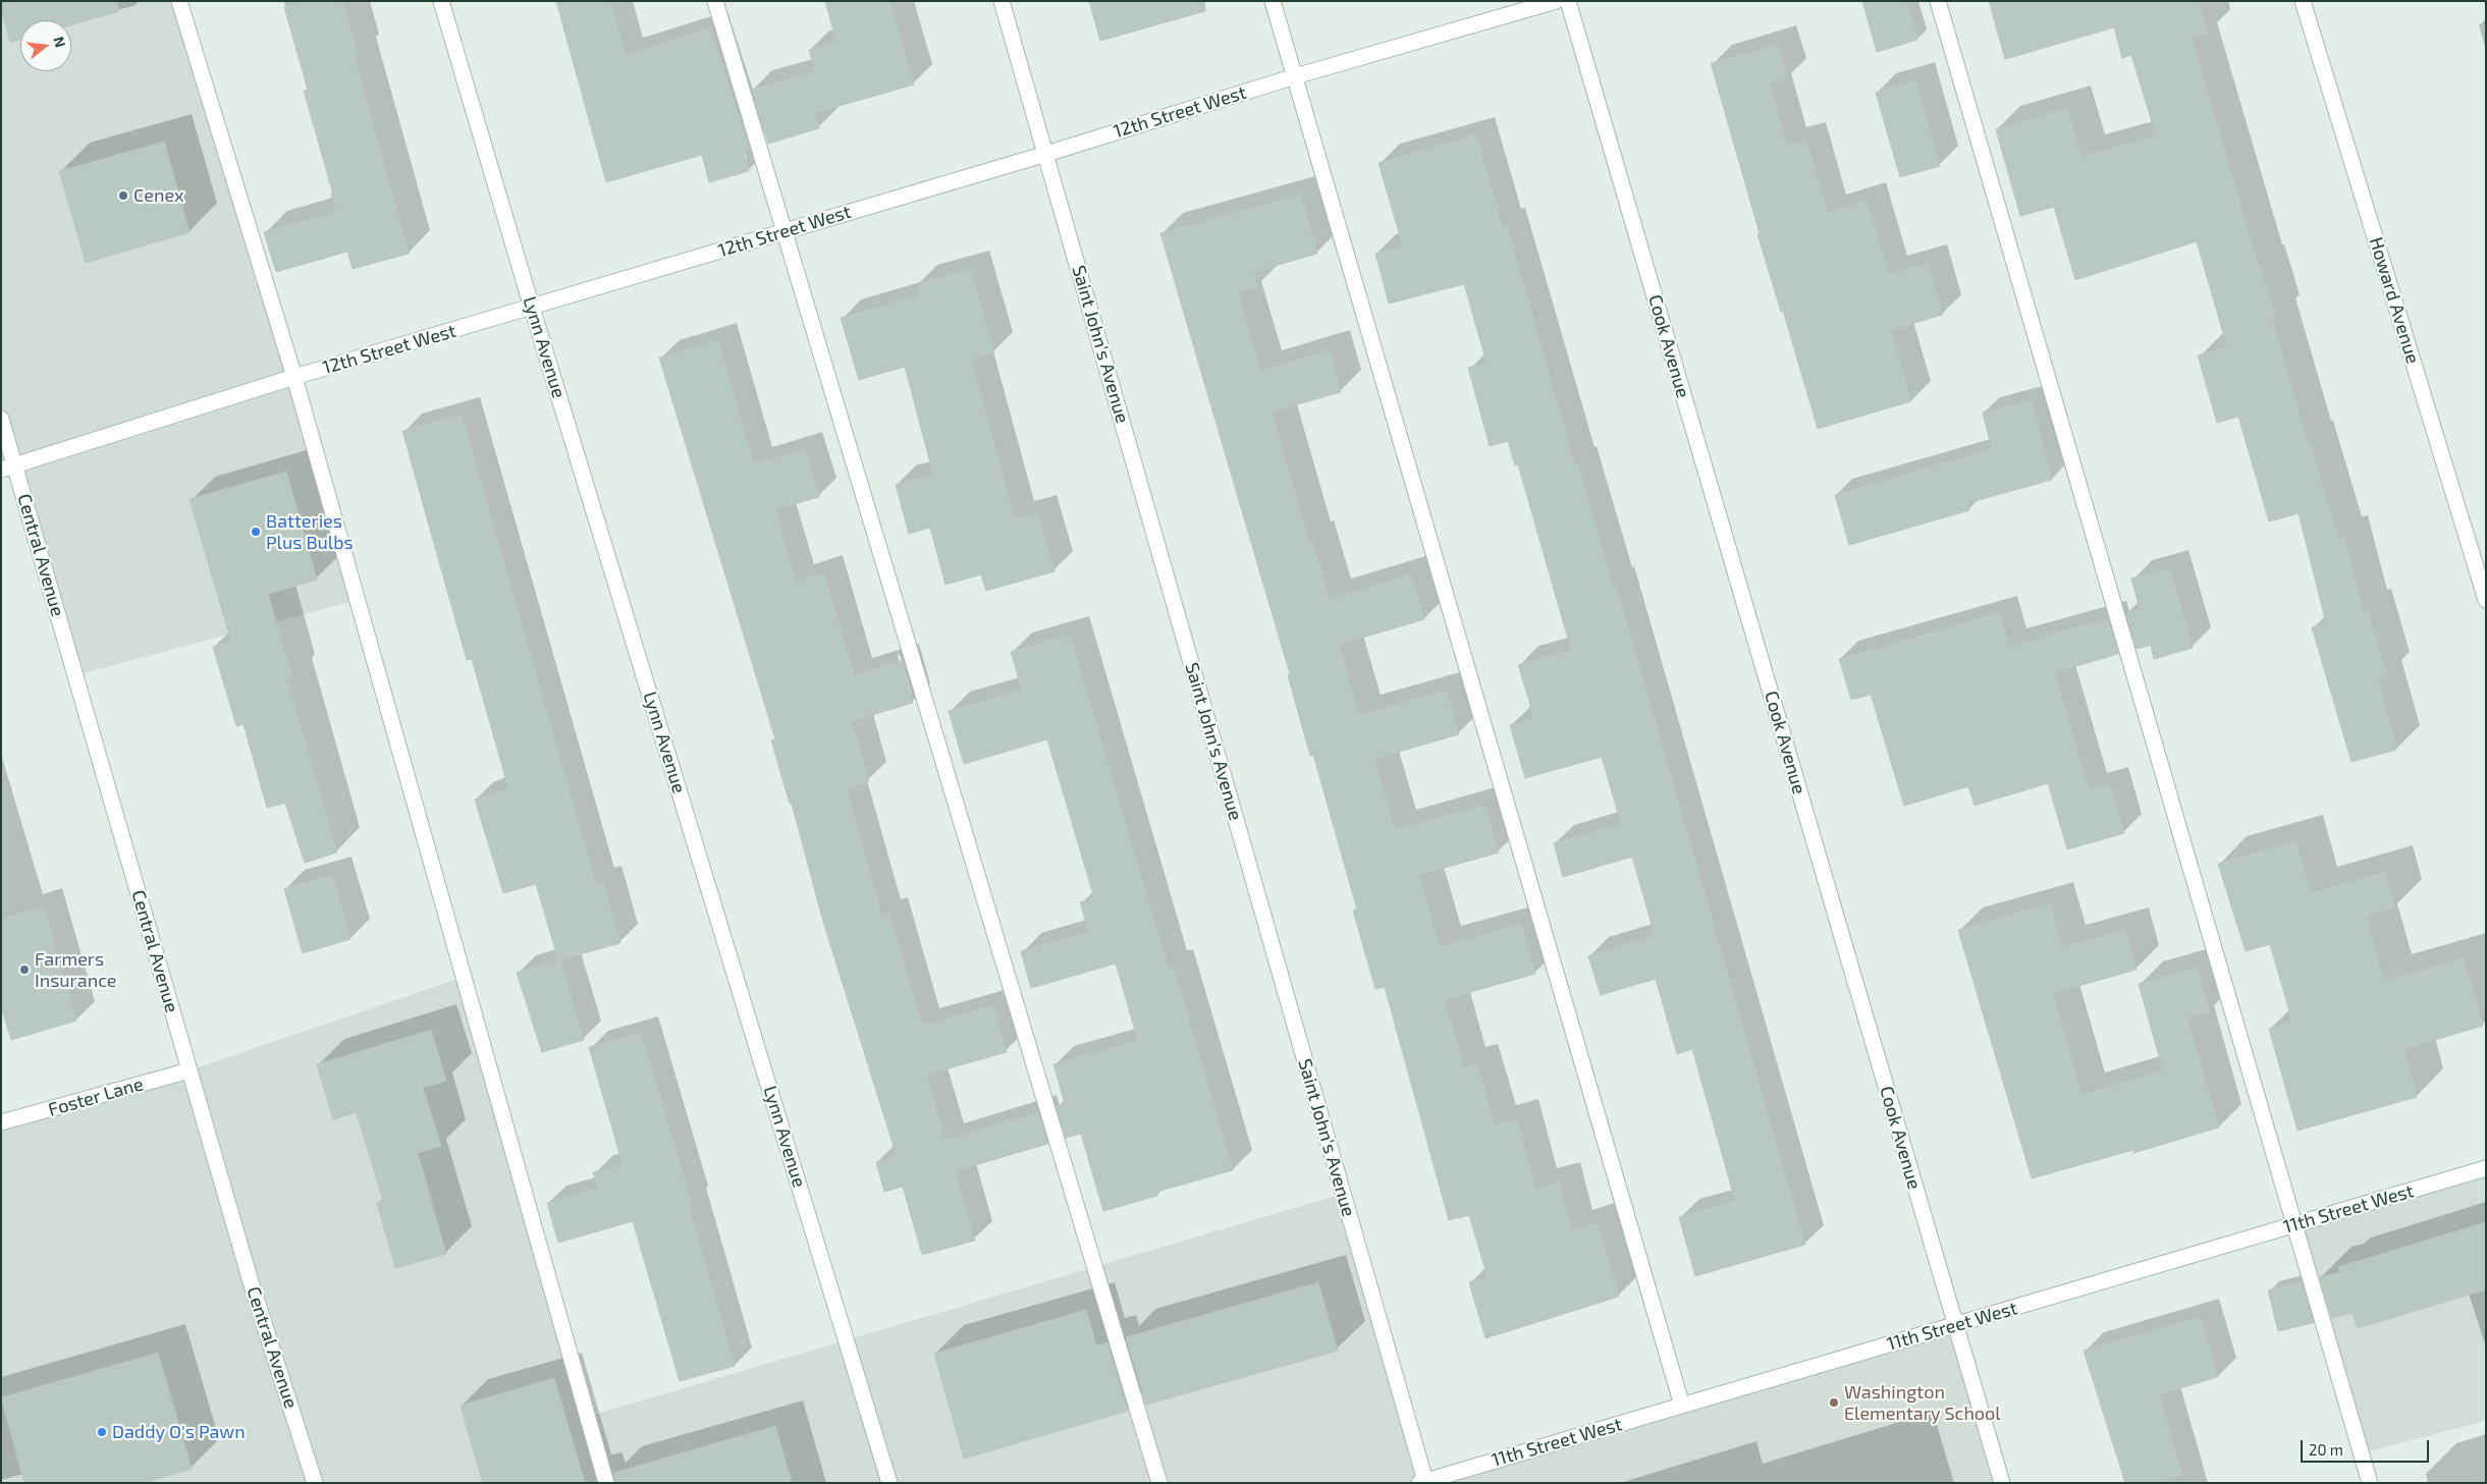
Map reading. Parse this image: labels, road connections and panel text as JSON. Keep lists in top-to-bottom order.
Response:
{
  "streets": {
    "street": [
      "12th Street West",
      "Howard Avenue",
      "Saint John's Avenue",
      "Cook Avenue",
      "Lynn Avenue",
      "Central Avenue",
      "Foster Lane",
      "11th Street West"
    ]
  },
  "crossings": [
    ["12th Street West", "Saint John's Avenue"],
    ["12th Street West", "Lynn Avenue"],
    ["12th Street West", "Central Avenue"],
    ["Saint John's Avenue", "11th Street West"],
    ["Cook Avenue", "11th Street West"],
    ["Central Avenue", "Foster Lane"]
  ],
  "places": [
    "Cenex",
    "Batteries Plus Bulbs",
    "Farmers Insurance",
    "Washington Elementary School",
    "Daddy O's Pawn"
  ],
  "scale_bar": "20 m",
  "north": "right"
}
